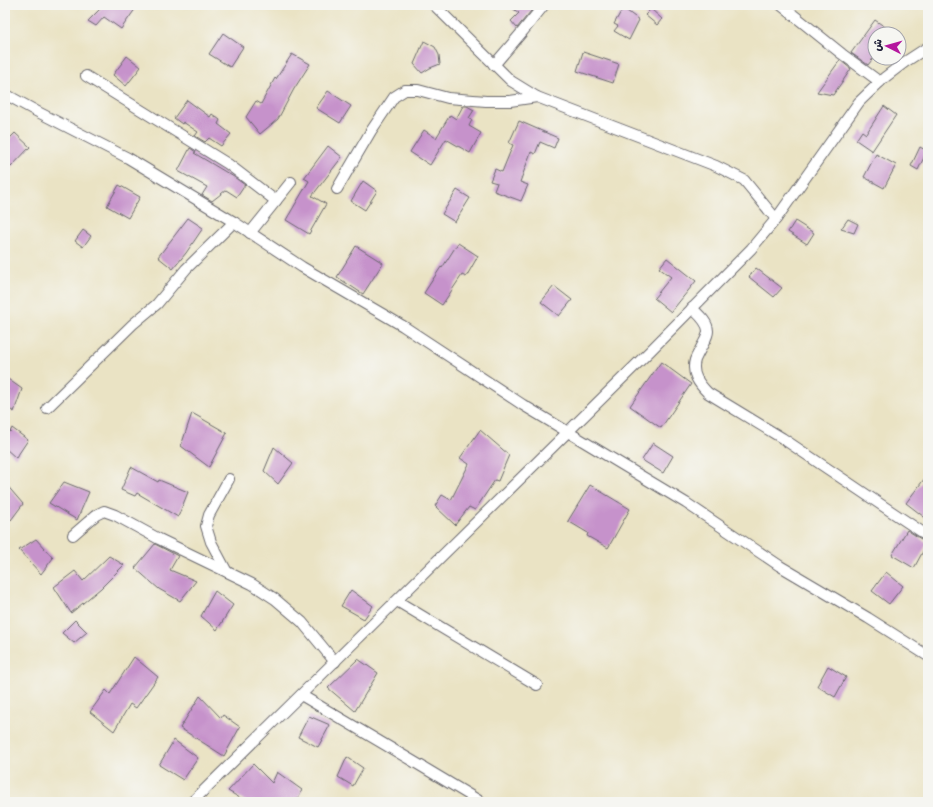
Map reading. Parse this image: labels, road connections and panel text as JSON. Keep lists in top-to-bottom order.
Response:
{
  "north": "left"
}
